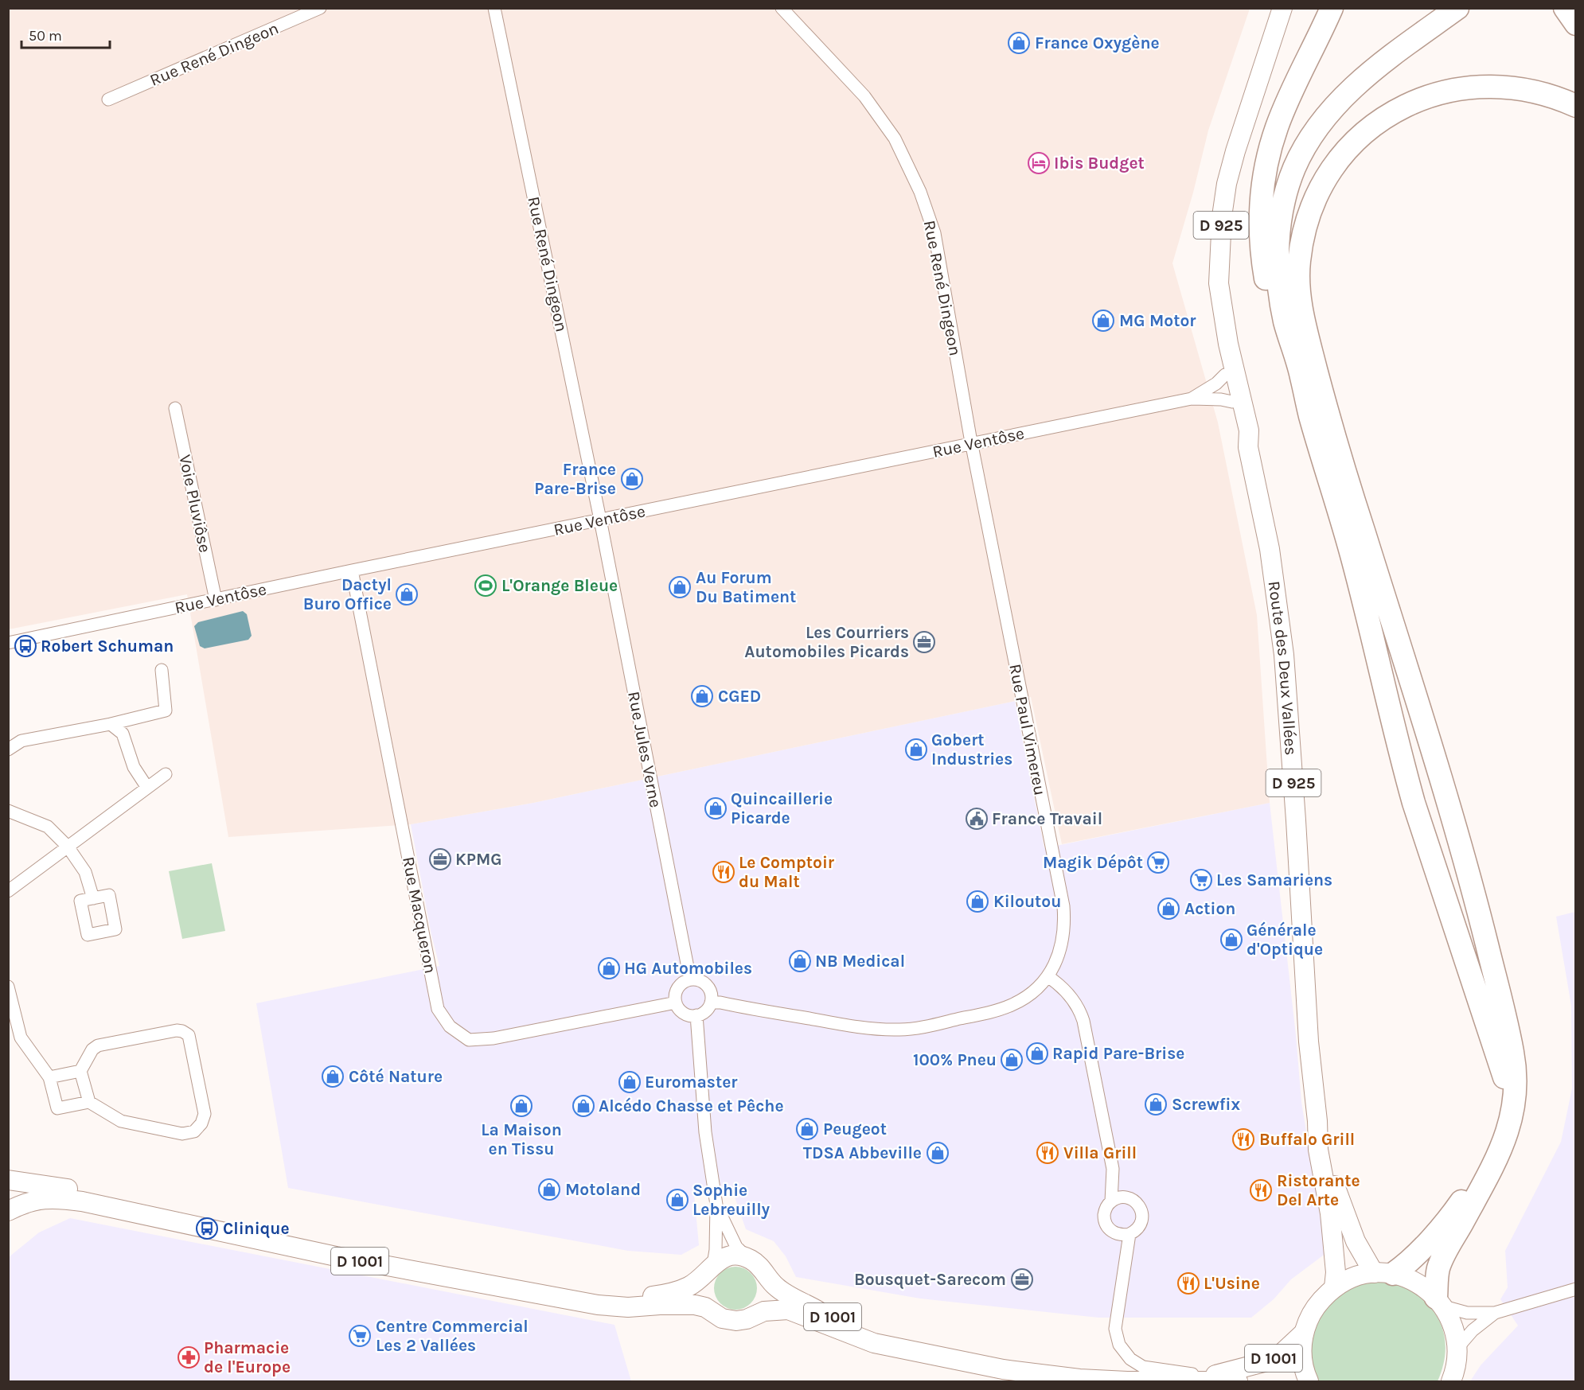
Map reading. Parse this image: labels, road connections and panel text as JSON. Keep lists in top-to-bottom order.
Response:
{
  "streets": {
    "main road": ["D 925", "Route des Deux Vallées", "D 1001"],
    "street": [
      "Rue René Dingeon",
      "Rue Ventôse",
      "Voie Pluviôse",
      "Rue Paul Vimereu",
      "Rue Jules Verne",
      "Rue Macqueron"
    ]
  },
  "crossings": [
    ["Rue René Dingeon", "Rue Ventôse"],
    ["Rue René Dingeon", "Rue Paul Vimereu"],
    ["Rue René Dingeon", "Rue Jules Verne"],
    ["Rue Ventôse", "Voie Pluviôse"],
    ["Rue Ventôse", "Route des Deux Vallées"],
    ["Rue Ventôse", "Rue Paul Vimereu"],
    ["Rue Ventôse", "Rue Jules Verne"],
    ["Rue Ventôse", "Rue Macqueron"],
    ["Rue Paul Vimereu", "Rue Jules Verne"],
    ["Rue Paul Vimereu", "Rue Macqueron"],
    ["Rue Jules Verne", "Rue Macqueron"]
  ],
  "places": {
    "shop": [
      "France Oxygène",
      "MG Motor",
      "France Pare-Brise",
      "Au Forum Du Batiment",
      "Dactyl Buro Office",
      "CGED",
      "Gobert Industries",
      "Quincaillerie Picarde",
      "Kiloutou",
      "Action",
      "Générale d'Optique",
      "NB Medical",
      "HG Automobiles",
      "Rapid Pare-Brise",
      "100% Pneu",
      "Côté Nature",
      "Euromaster",
      "Screwfix",
      "La Maison en Tissu",
      "Alcédo Chasse et Pêche",
      "Peugeot",
      "TDSA Abbeville",
      "Motoland",
      "Sophie Lebreuilly"
    ],
    "hotel": ["Ibis Budget"],
    "sports": ["L'Orange Bleue"],
    "office": ["Les Courriers Automobiles Picards", "KPMG", "Bousquet-Sarecom"],
    "bus stop": ["Robert Schuman", "Clinique"],
    "public building": ["France Travail"],
    "supermarket": ["Magik Dépôt", "Les Samariens", "Centre Commercial Les 2 Vallées"],
    "restaurant": [
      "Le Comptoir du Malt",
      "Buffalo Grill",
      "Villa Grill",
      "Ristorante Del Arte",
      "L'Usine"
    ],
    "pharmacy": ["Pharmacie de l'Europe"]
  },
  "scale_bar": "50 m"
}
